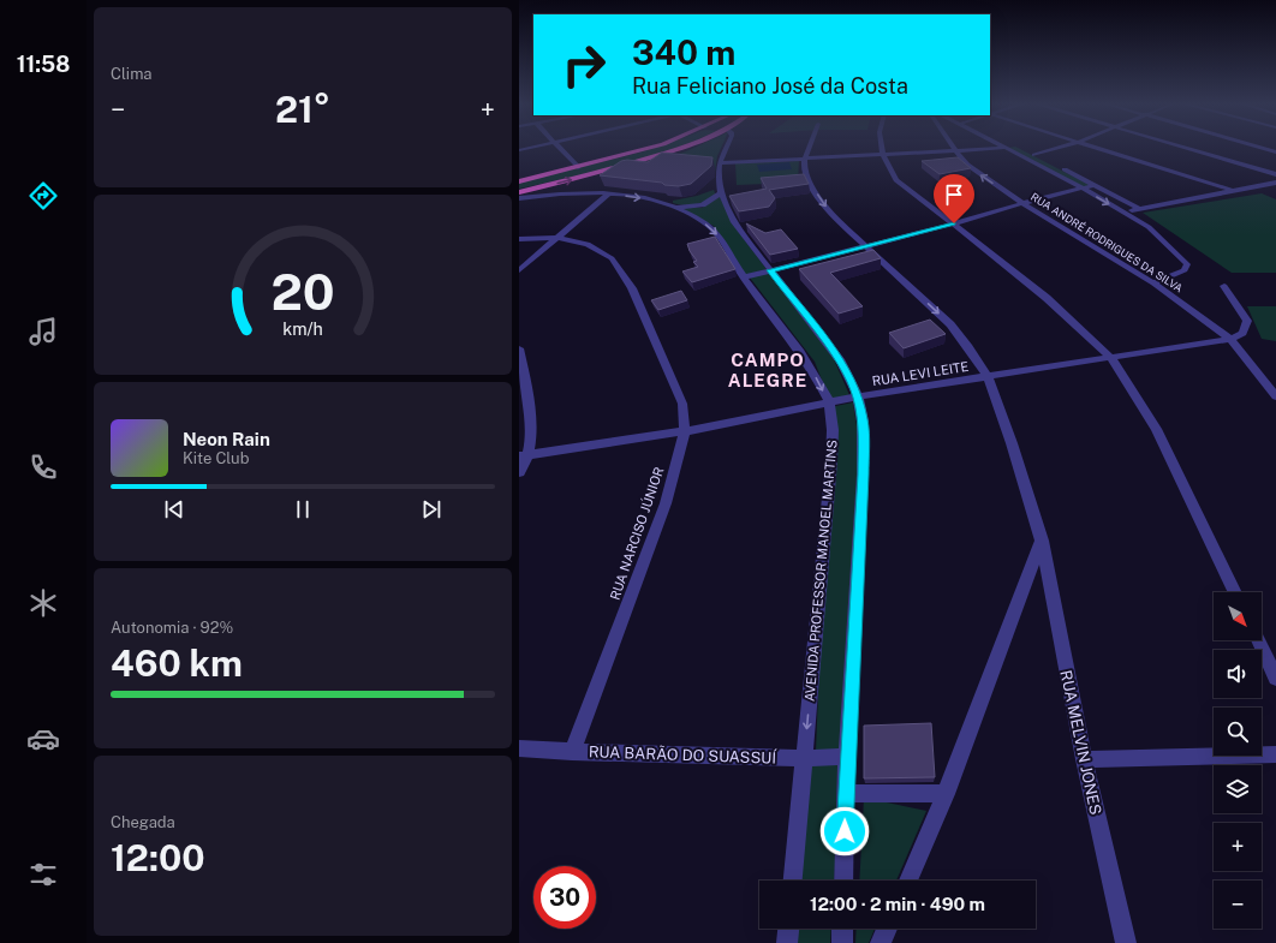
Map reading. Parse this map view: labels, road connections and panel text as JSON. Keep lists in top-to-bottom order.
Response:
{
  "streets": {
    "street": [
      "RUA ANDRÉ RODRIGUES DA SILVA",
      "RUA LEVI LEITE",
      "RUA NARCISO JÚNIOR",
      "AVENIDA PROFESSOR MANOEL MARTINS",
      "RUA MELVIN JONES",
      "RUA BARÃO DO SUASSUÍ"
    ]
  },
  "crossings": [
    ["RUA ANDRÉ RODRIGUES DA SILVA", "RUA LEVI LEITE"],
    ["RUA LEVI LEITE", "RUA NARCISO JÚNIOR"],
    ["RUA LEVI LEITE", "AVENIDA PROFESSOR MANOEL MARTINS"],
    ["RUA LEVI LEITE", "RUA MELVIN JONES"],
    ["RUA NARCISO JÚNIOR", "RUA BARÃO DO SUASSUÍ"],
    ["AVENIDA PROFESSOR MANOEL MARTINS", "RUA BARÃO DO SUASSUÍ"]
  ],
  "districts": ["CAMPO ALEGRE"],
  "north": "bottom right",
  "page": {
    "tabs": "11:58",
    "tile": [
      "Clima",
      ["Autonomia · 92%", "460 km"],
      ["Chegada", "12:00"]
    ],
    "turn": ["340 m", "Rua Feliciano José da Costa"],
    "heat": ["−", "21°", "+"],
    "song": ["Neon Rain", "Kite Club"],
    "map_buttons": ["+", "−"],
    "limit": "30",
    "trip": "12:00 · 2 min · 490 m",
    "gauge": ["20", "km/h"]
  }
}
